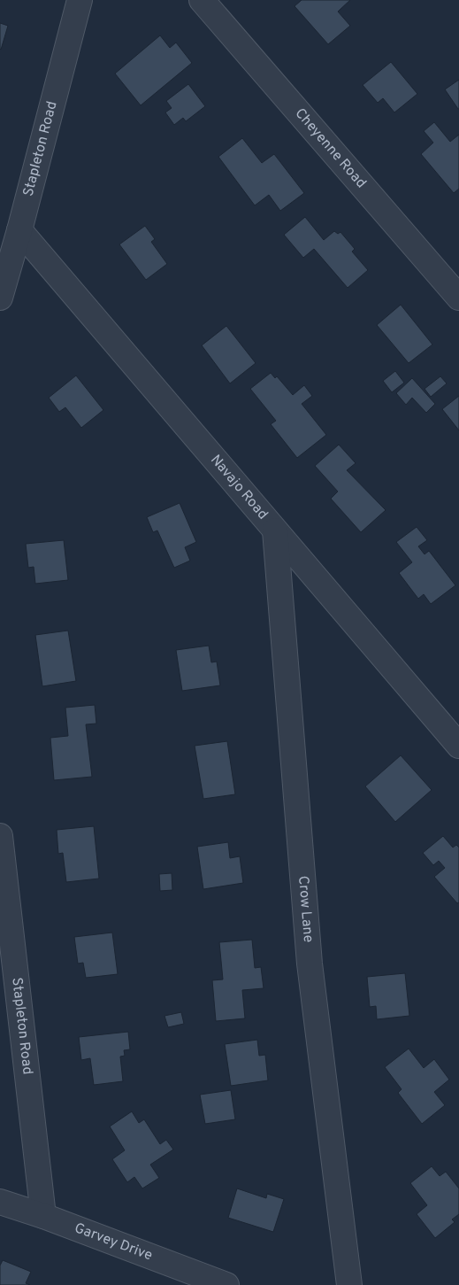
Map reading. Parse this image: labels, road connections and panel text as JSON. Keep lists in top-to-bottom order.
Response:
{
  "streets": {
    "street": [
      "Stapleton Road",
      "Cheyenne Road",
      "Navajo Road",
      "Crow Lane",
      "Garvey Drive"
    ]
  },
  "crossings": [
    ["Stapleton Road", "Navajo Road"],
    ["Stapleton Road", "Garvey Drive"],
    ["Navajo Road", "Crow Lane"]
  ]
}
